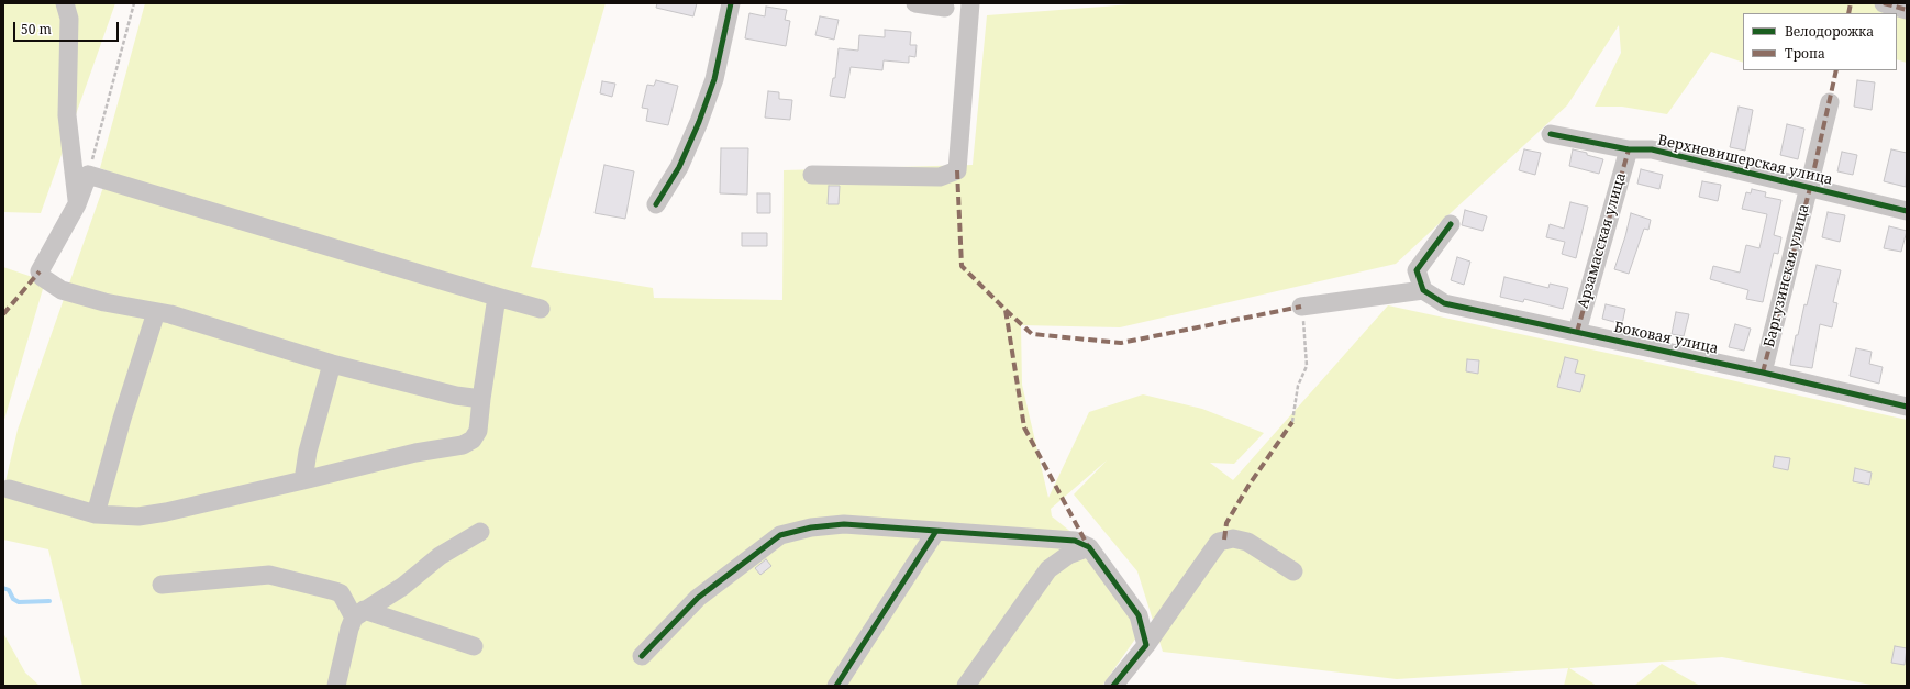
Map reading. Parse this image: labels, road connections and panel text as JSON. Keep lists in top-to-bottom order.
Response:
{
  "streets": {
    "street": [
      "Верхневишерская улица",
      "Арзамасская улица",
      "Баргузинская улица",
      "Боковая улица"
    ]
  },
  "crossings": [
    ["Верхневишерская улица", "Арзамасская улица"],
    ["Верхневишерская улица", "Баргузинская улица"],
    ["Арзамасская улица", "Боковая улица"],
    ["Баргузинская улица", "Боковая улица"]
  ],
  "legend": ["Велодорожка", "Тропа"],
  "scale_bar": "50 m"
}
